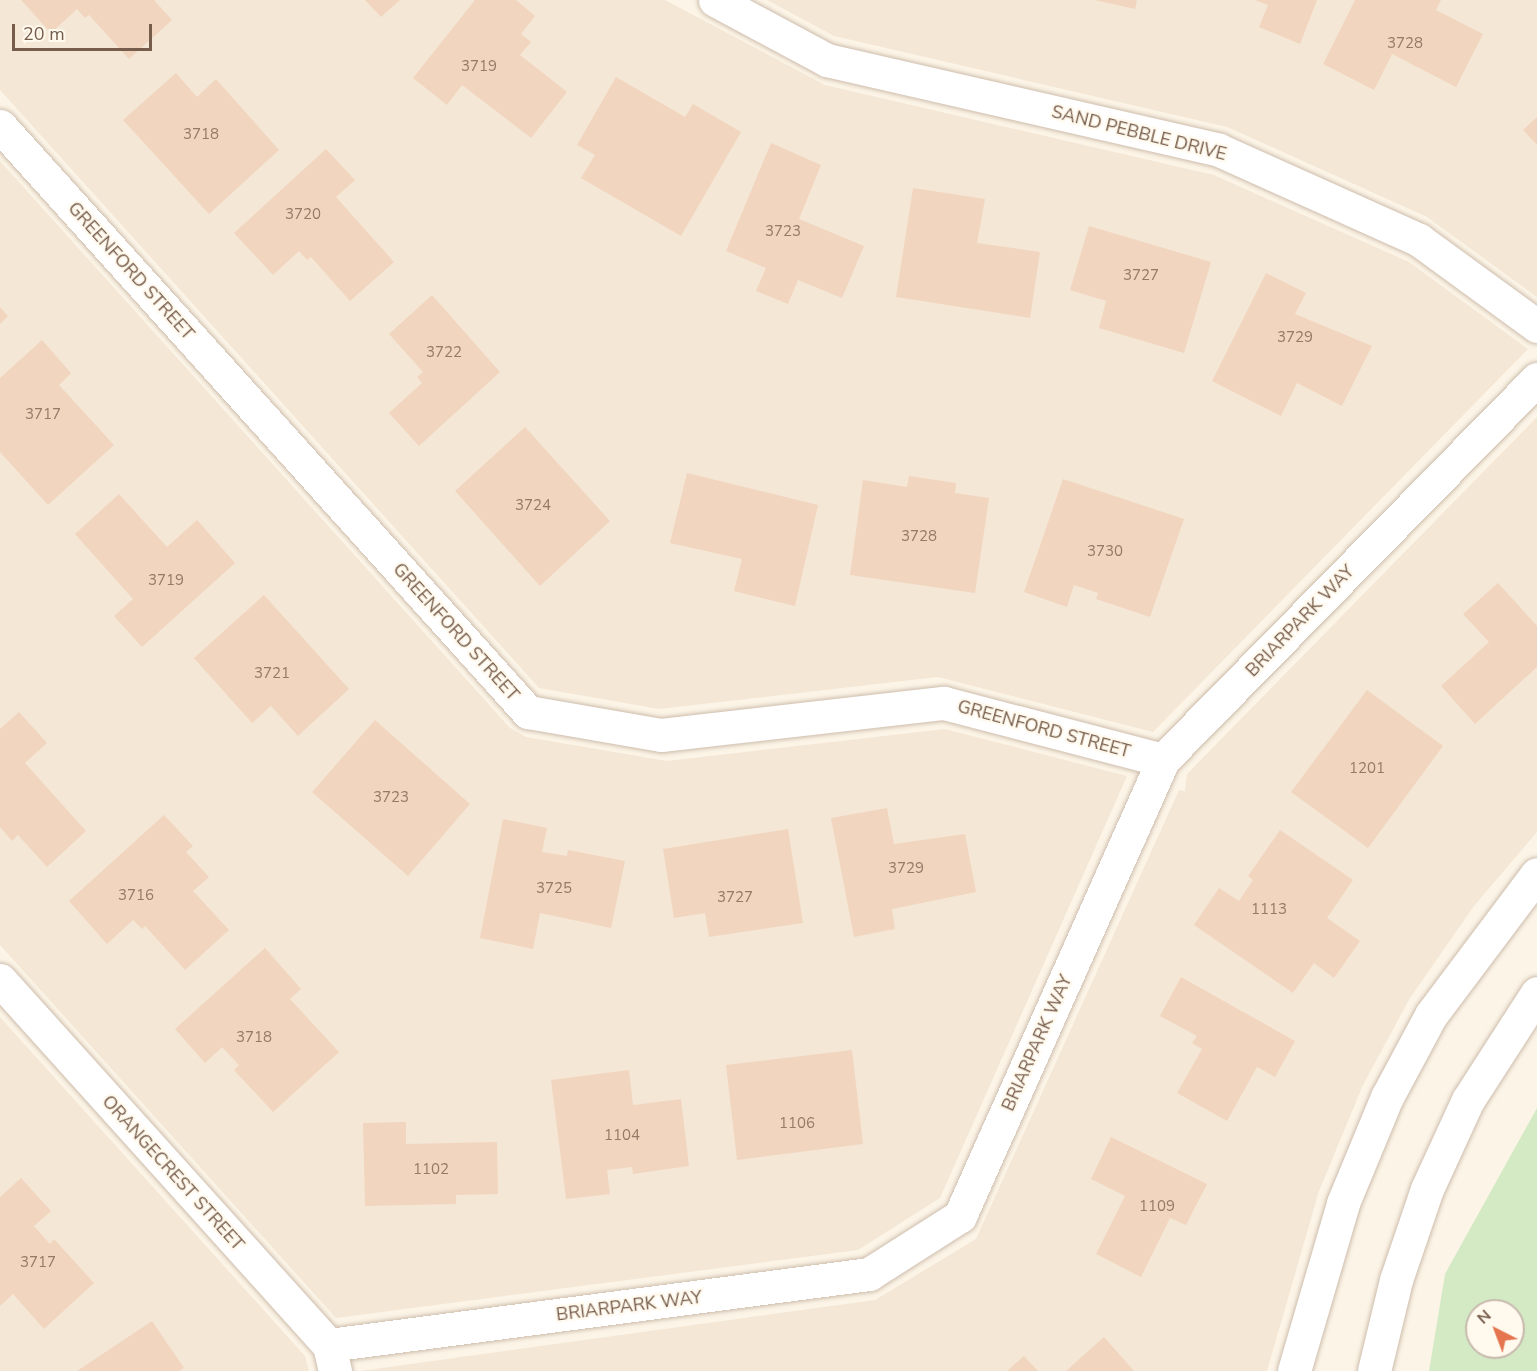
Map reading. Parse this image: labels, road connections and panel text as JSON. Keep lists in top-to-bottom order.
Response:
{
  "streets": {
    "street": [
      "SAND PEBBLE DRIVE",
      "GREENFORD STREET",
      "BRIARPARK WAY",
      "ORANGECREST STREET"
    ]
  },
  "crossings": [
    ["GREENFORD STREET", "BRIARPARK WAY"],
    ["BRIARPARK WAY", "ORANGECREST STREET"]
  ],
  "house_numbers": [
    "3728",
    "3719",
    "3718",
    "3720",
    "3723",
    "3727",
    "3729",
    "3722",
    "3717",
    "3724",
    "3728",
    "3730",
    "3719",
    "3721",
    "1201",
    "3723",
    "3729",
    "3725",
    "3716",
    "3727",
    "1113",
    "3718",
    "1106",
    "1104",
    "1102",
    "1109",
    "3717"
  ],
  "scale_bar": "20 m",
  "north": "top left"
}
